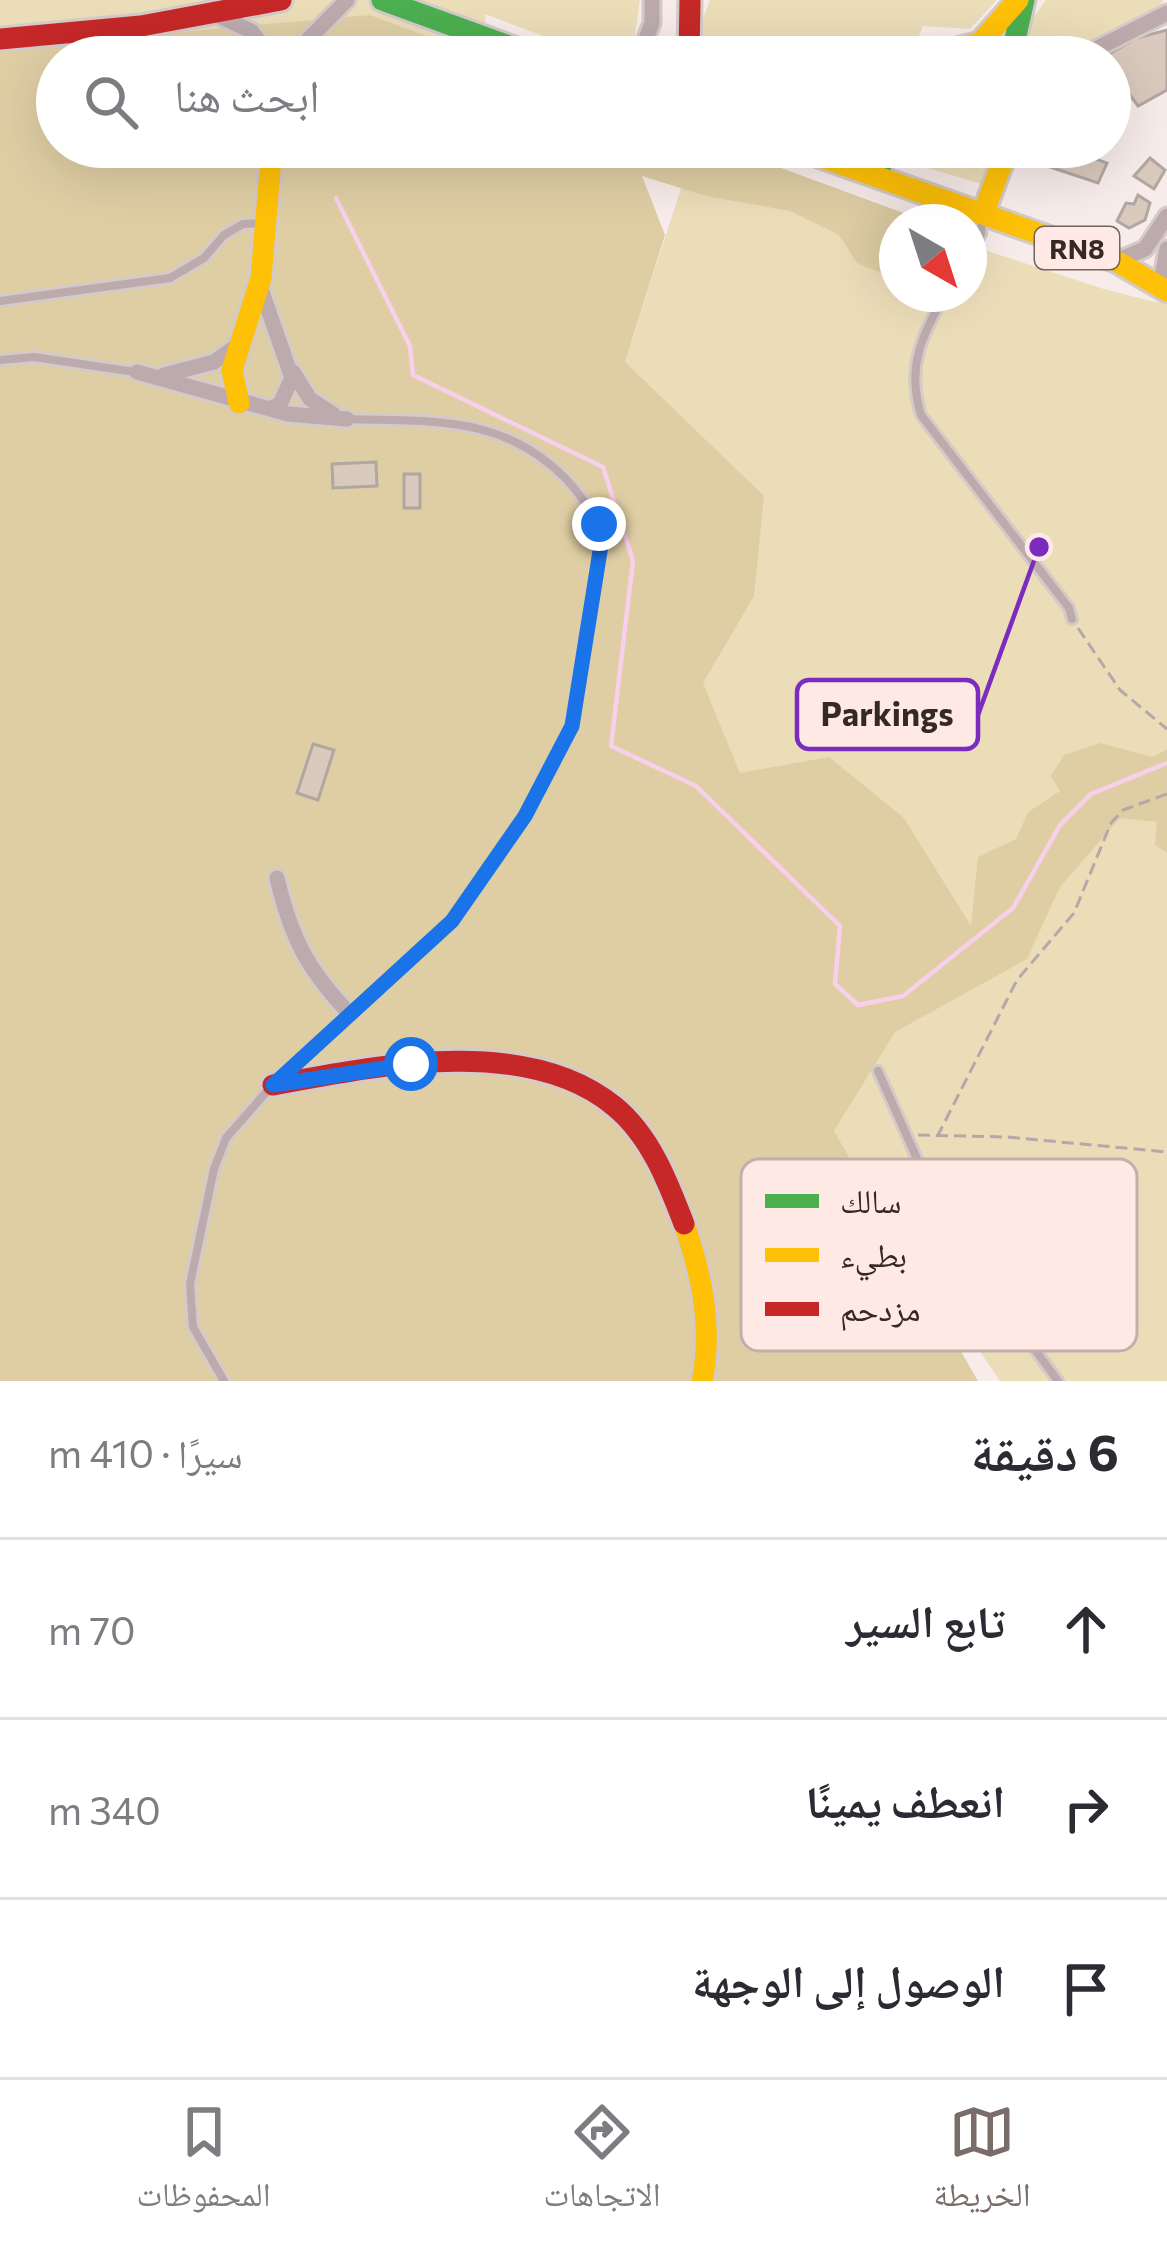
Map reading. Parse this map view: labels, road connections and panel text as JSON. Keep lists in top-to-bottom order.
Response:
{
  "streets": {
    "main road": ["RN8"]
  },
  "places": ["Parkings"],
  "legend": ["سالك", "بطيء", "مزدحم"],
  "north": "bottom right",
  "page": {
    "search": "ابحث هنا",
    "heading": ["6 دقيقة", "سيرًا · 410 m"],
    "list": [
      ["تابع السير", "70 m"],
      ["انعطف يمينًا", "340 m"],
      "الوصول إلى الوجهة"
    ],
    "nav": ["الخريطة", "الاتجاهات", "المحفوظات"]
  }
}
